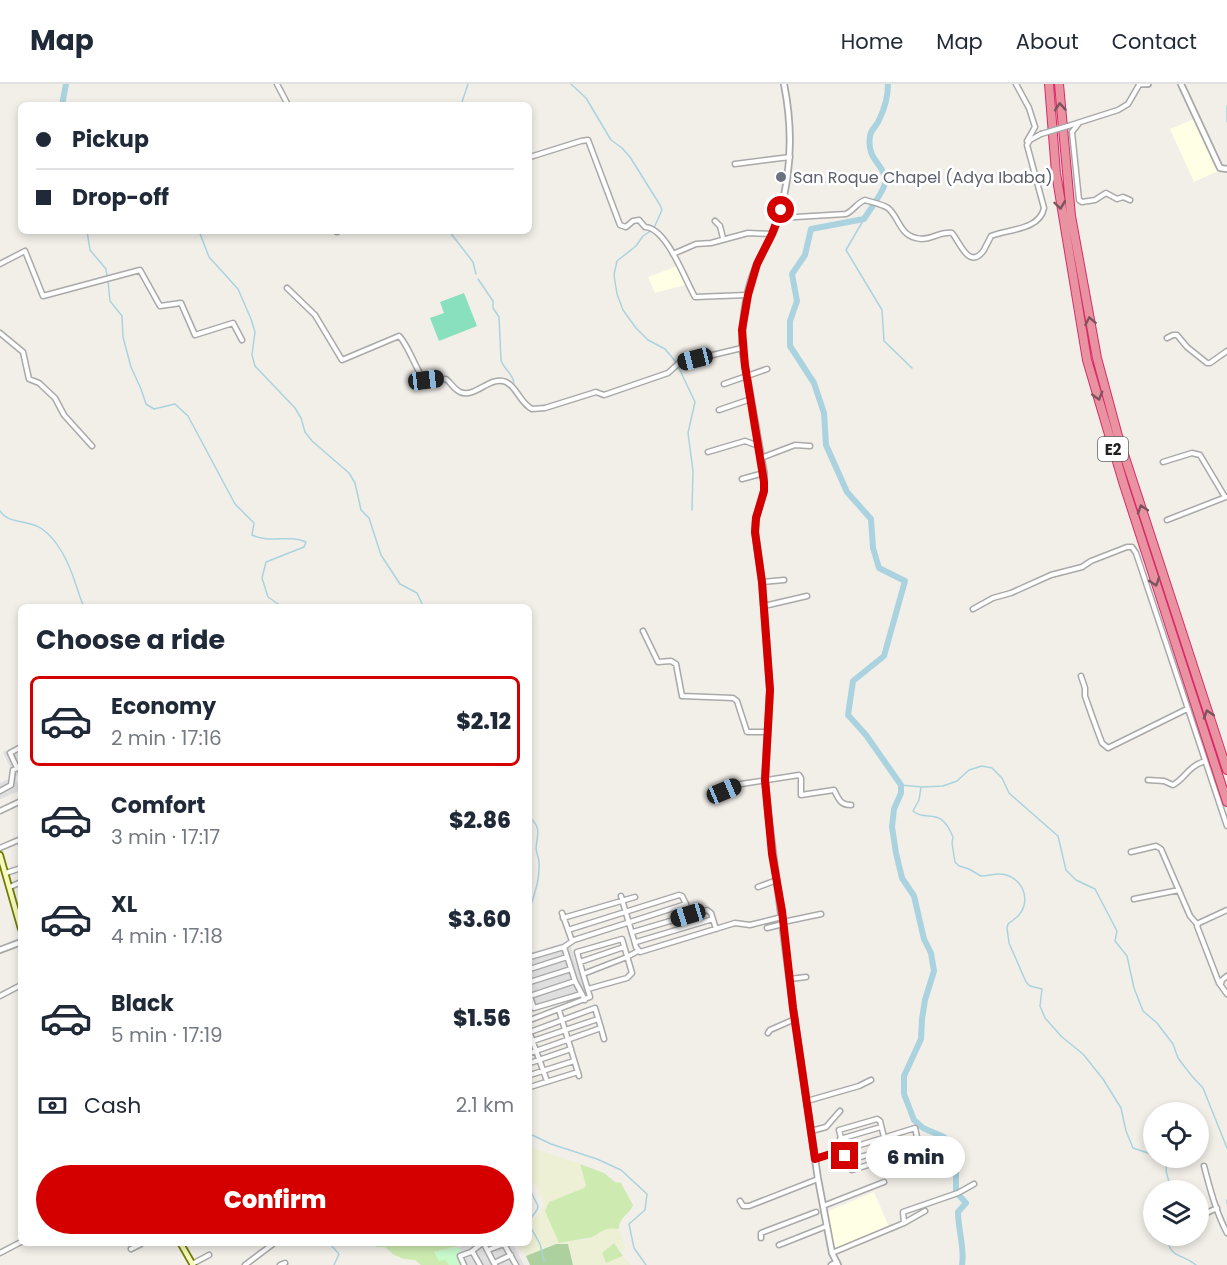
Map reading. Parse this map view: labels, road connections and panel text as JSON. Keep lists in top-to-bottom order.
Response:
{
  "streets": {
    "highway": ["E2"]
  },
  "places": ["San Roque Chapel (Adya Ibaba)"],
  "page": {
    "header": "Map",
    "nav": [
      "Home",
      "Map",
      "About",
      "Contact"
    ],
    "banner": ["Pickup", "Drop-off"],
    "heading": "Choose a ride",
    "list": [
      {
        "name": "Economy",
        "note": "2 min · 17:16",
        "value": "$2.12"
      },
      {
        "name": "Comfort",
        "note": "3 min · 17:17",
        "value": "$2.86"
      },
      {
        "name": "XL",
        "note": "4 min · 17:18",
        "value": "$3.60"
      },
      {
        "name": "Black",
        "note": "5 min · 17:19",
        "value": "$1.56"
      }
    ],
    "pay": ["Cash", "2.1 km"],
    "bubble": "6 min",
    "buttons": "Confirm"
  }
}
